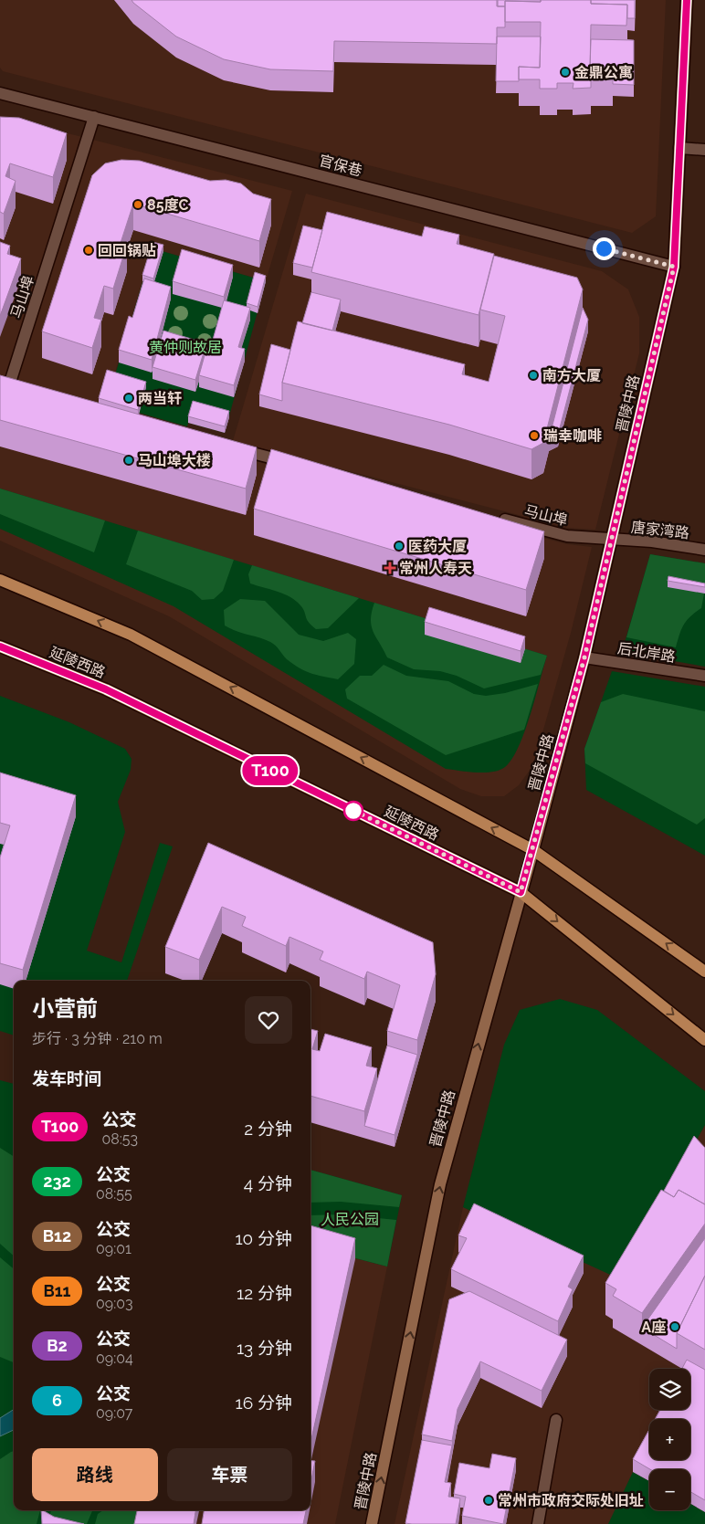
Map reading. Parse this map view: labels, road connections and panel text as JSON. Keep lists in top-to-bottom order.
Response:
{
  "streets": {
    "main road": ["晋陵中路", "延陵西路"],
    "street": [
      "官保巷",
      "马山埠",
      "唐家湾路",
      "后北岸路"
    ]
  },
  "crossings": [
    ["官保巷", "马山埠"],
    ["官保巷", "晋陵中路"],
    ["马山埠", "晋陵中路"],
    ["马山埠", "唐家湾路"],
    ["晋陵中路", "唐家湾路"],
    ["晋陵中路", "后北岸路"],
    ["晋陵中路", "延陵西路"]
  ],
  "one_way": ["晋陵中路"],
  "parks": ["黄仲则故居", "人民公园"],
  "places": {
    "other": [
      "金鼎公寓",
      "85度C",
      "回回锅贴",
      "南方大厦",
      "两当轩",
      "瑞幸咖啡",
      "马山埠大楼",
      "医药大厦",
      "A座",
      "常州市政府交际处旧址"
    ],
    "health": ["常州人寿天"]
  },
  "lines": ["bus line T100"],
  "page": {
    "on_map": "T100",
    "heading": [
      ["小营前", "步行 · 3 分钟 · 210 m"],
      "发车时间"
    ],
    "list": [
      {
        "mark": "T100",
        "name": "公交",
        "note": "08:53",
        "value": "2 分钟"
      },
      {
        "mark": "232",
        "name": "公交",
        "note": "08:55",
        "value": "4 分钟"
      },
      {
        "mark": "B12",
        "name": "公交",
        "note": "09:01",
        "value": "10 分钟"
      },
      {
        "mark": "B11",
        "name": "公交",
        "note": "09:03",
        "value": "12 分钟"
      },
      {
        "mark": "B2",
        "name": "公交",
        "note": "09:04",
        "value": "13 分钟"
      },
      {
        "mark": "6",
        "name": "公交",
        "note": "09:07",
        "value": "16 分钟"
      }
    ],
    "map_buttons": ["+", "−"],
    "buttons": ["路线", "车票"]
  }
}
